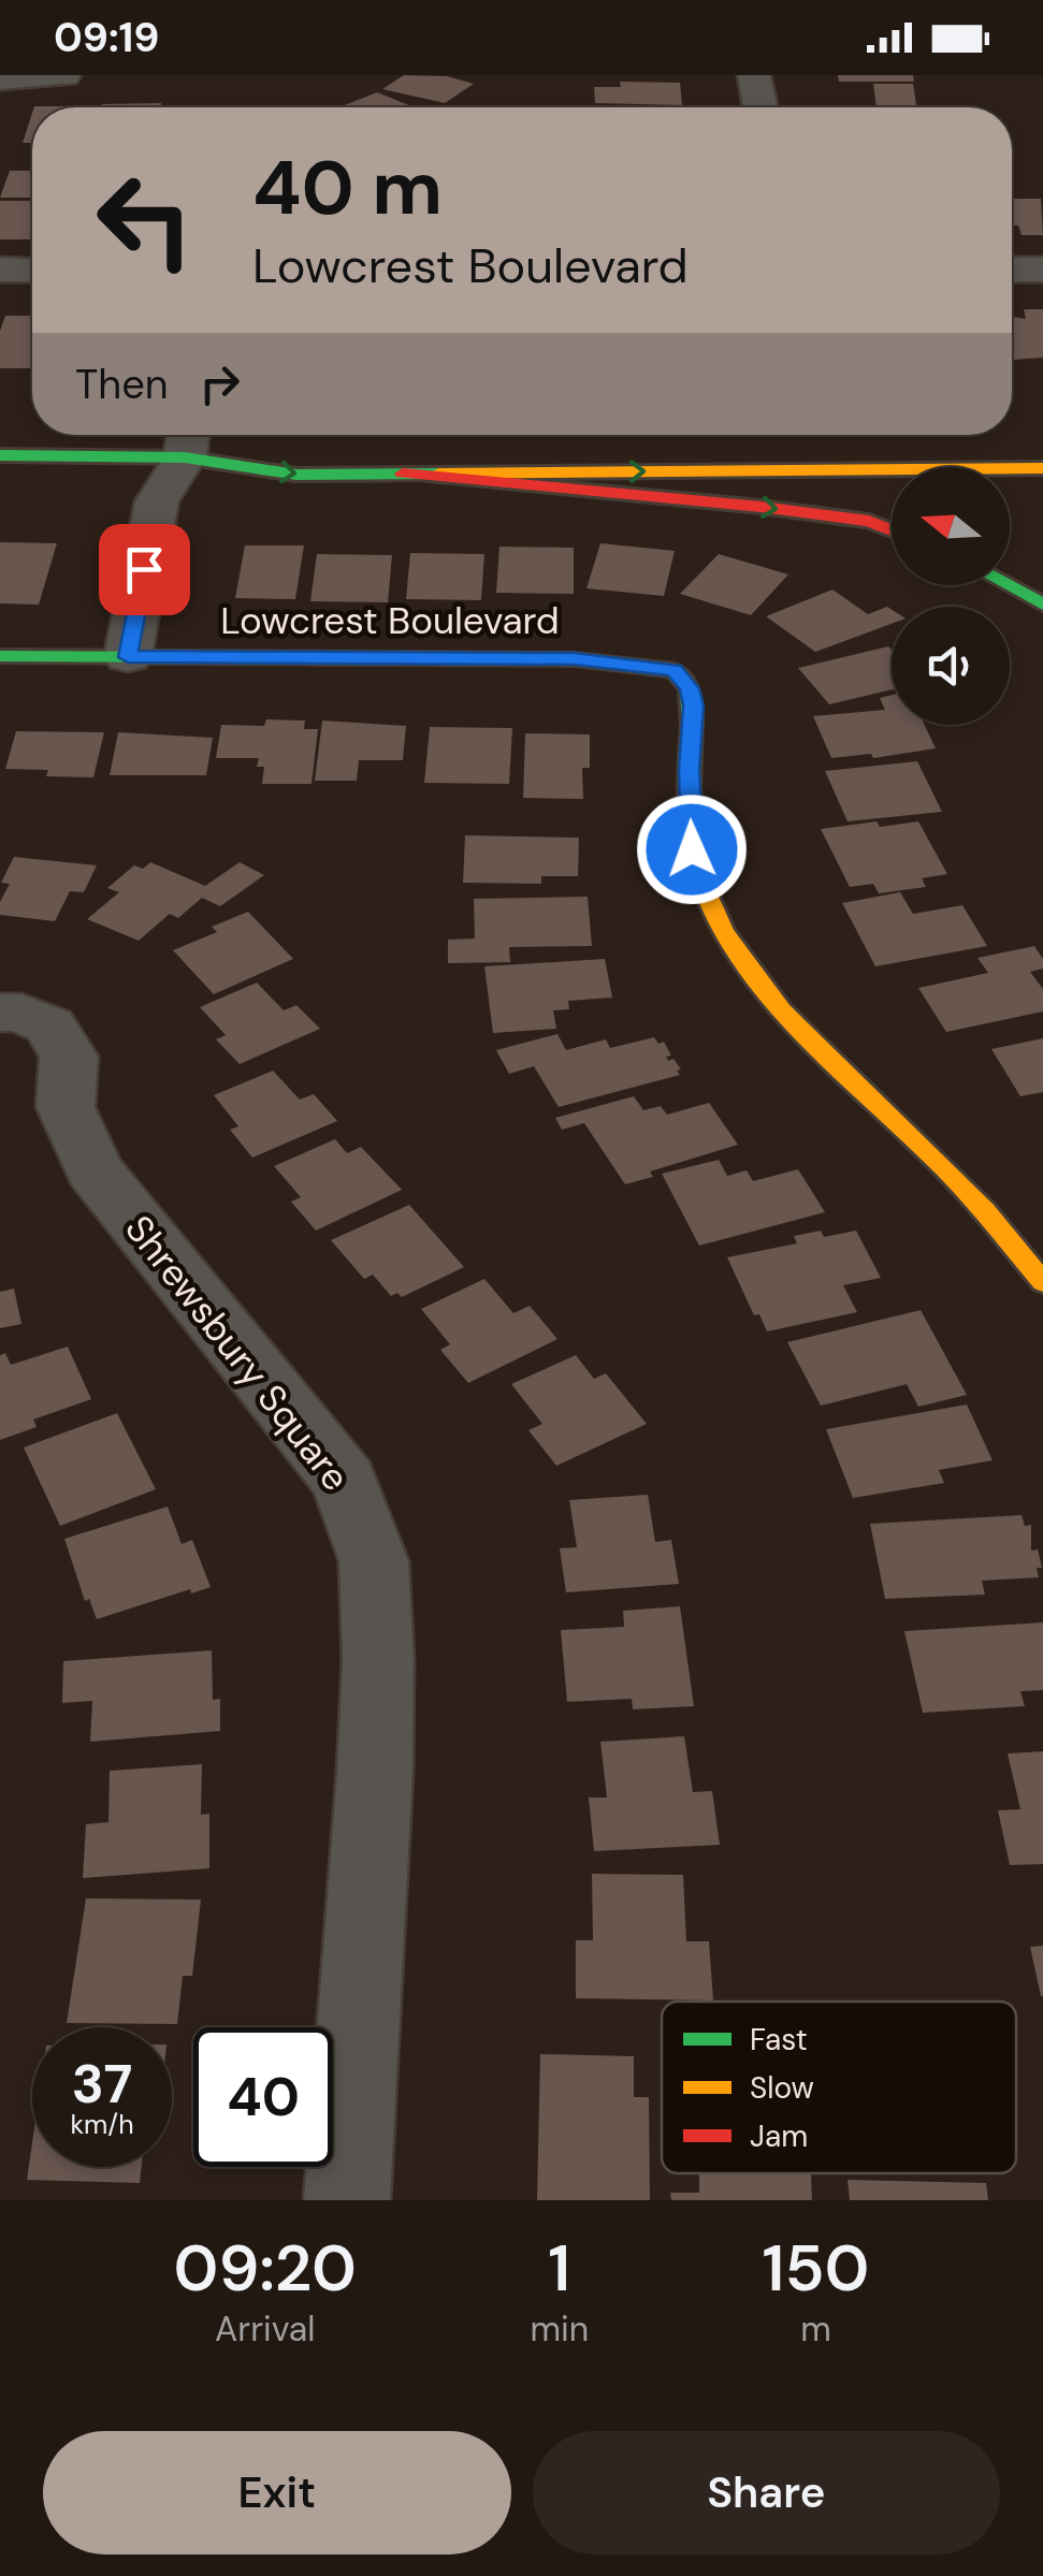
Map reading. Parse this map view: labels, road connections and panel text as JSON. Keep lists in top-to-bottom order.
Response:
{
  "streets": {
    "main road": ["Lowcrest Boulevard"],
    "street": ["Shrewsbury Square"]
  },
  "legend": ["Fast", "Slow", "Jam"],
  "north": "left",
  "page": {
    "status": "09:19",
    "turn": ["40 m", "Lowcrest Boulevard"],
    "then": "Then",
    "speed": "37 km/h",
    "limit": "40",
    "eta": [
      "09:20",
      "Arrival",
      "1",
      "min",
      "150",
      "m"
    ],
    "buttons": ["Exit", "Share"]
  }
}
